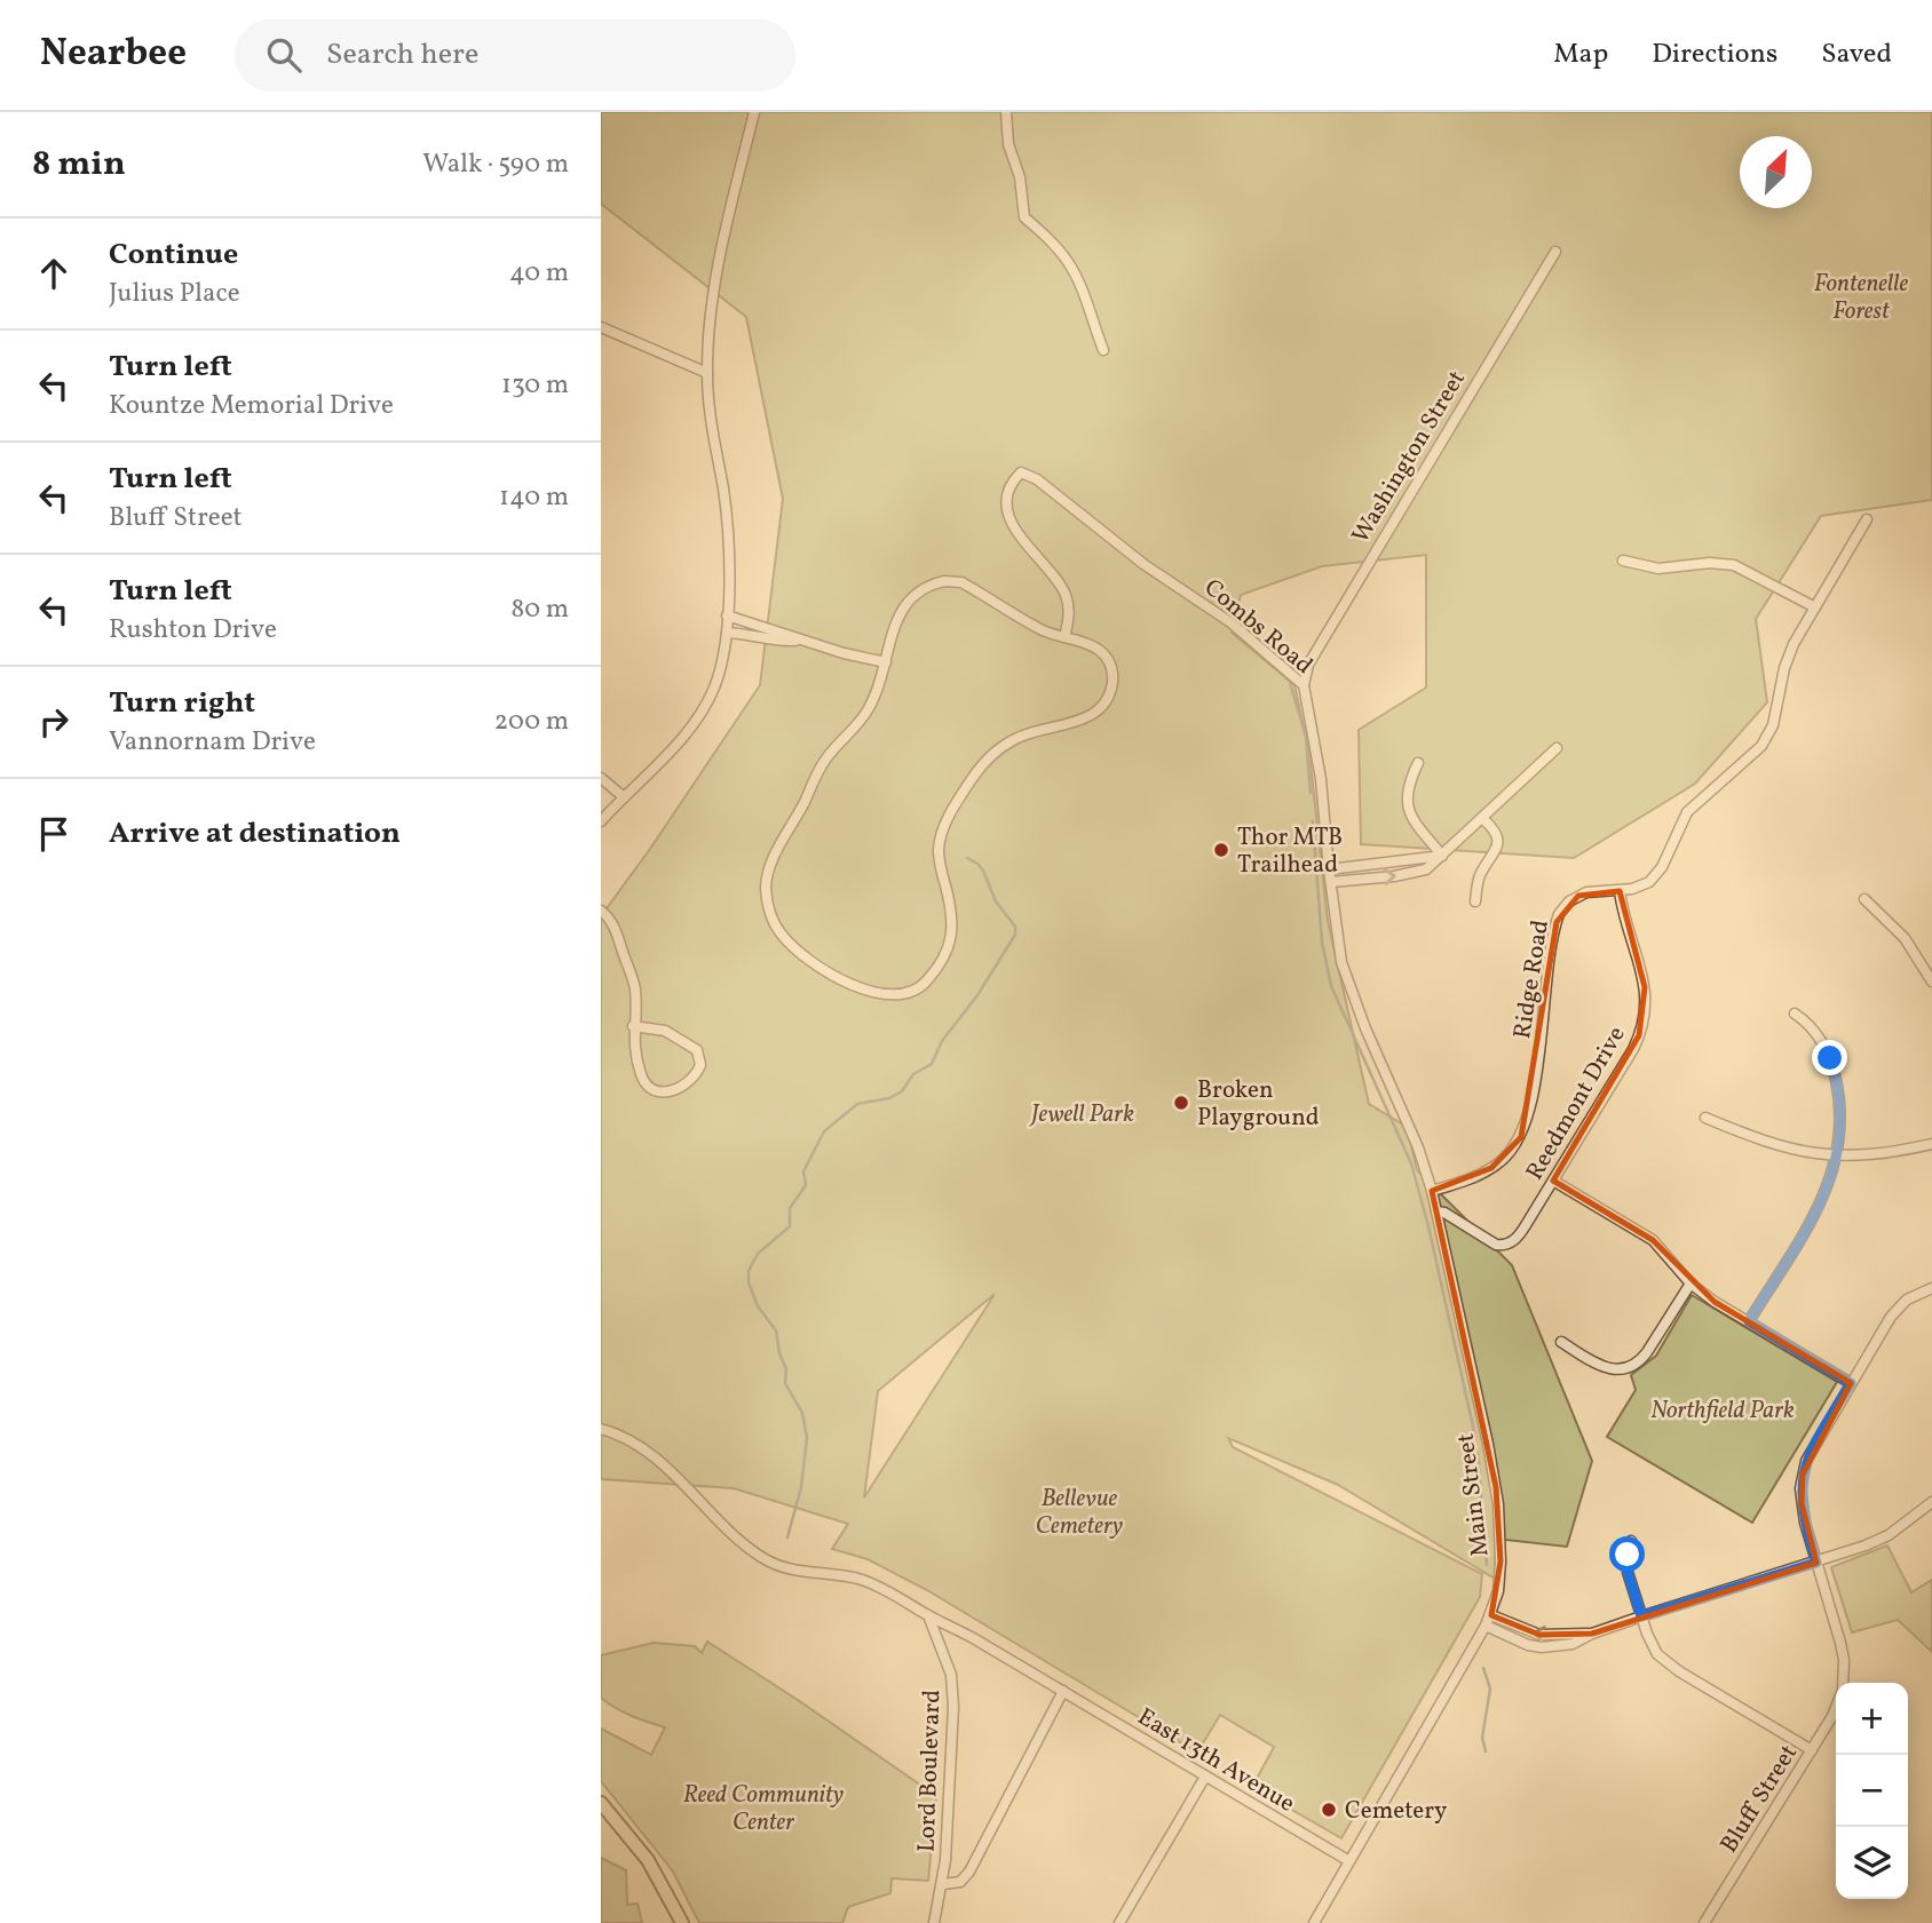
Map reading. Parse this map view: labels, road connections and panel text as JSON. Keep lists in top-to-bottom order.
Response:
{
  "streets": {
    "street": [
      "Washington Street",
      "Combs Road",
      "Ridge Road",
      "Reedmont Drive",
      "Main Street",
      "East 13th Avenue",
      "Lord Boulevard",
      "Bluff Street"
    ]
  },
  "crossings": [
    ["Washington Street", "Combs Road"],
    ["Combs Road", "Ridge Road"],
    ["Combs Road", "Reedmont Drive"],
    ["Combs Road", "Main Street"],
    ["Ridge Road", "Reedmont Drive"],
    ["Reedmont Drive", "Main Street"],
    ["Main Street", "East 13th Avenue"],
    ["East 13th Avenue", "Lord Boulevard"]
  ],
  "parks": [
    "Fontenelle Forest",
    "Jewell Park",
    "Northfield Park",
    "Bellevue Cemetery",
    "Reed Community Center"
  ],
  "places": ["Thor MTB Trailhead", "Broken Playground", "Cemetery"],
  "north": "top right",
  "page": {
    "header": "Nearbee",
    "search": "Search here",
    "nav": ["Map", "Directions", "Saved"],
    "heading": ["8 min", "Walk · 590 m"],
    "list": [
      ["Continue", "Julius Place", "40 m"],
      ["Turn left", "Kountze Memorial Drive", "130 m"],
      ["Turn left", "Bluff Street", "140 m"],
      ["Turn left", "Rushton Drive", "80 m"],
      ["Turn right", "Vannornam Drive", "200 m"],
      "Arrive at destination"
    ],
    "map_buttons": ["+", "−"]
  }
}
